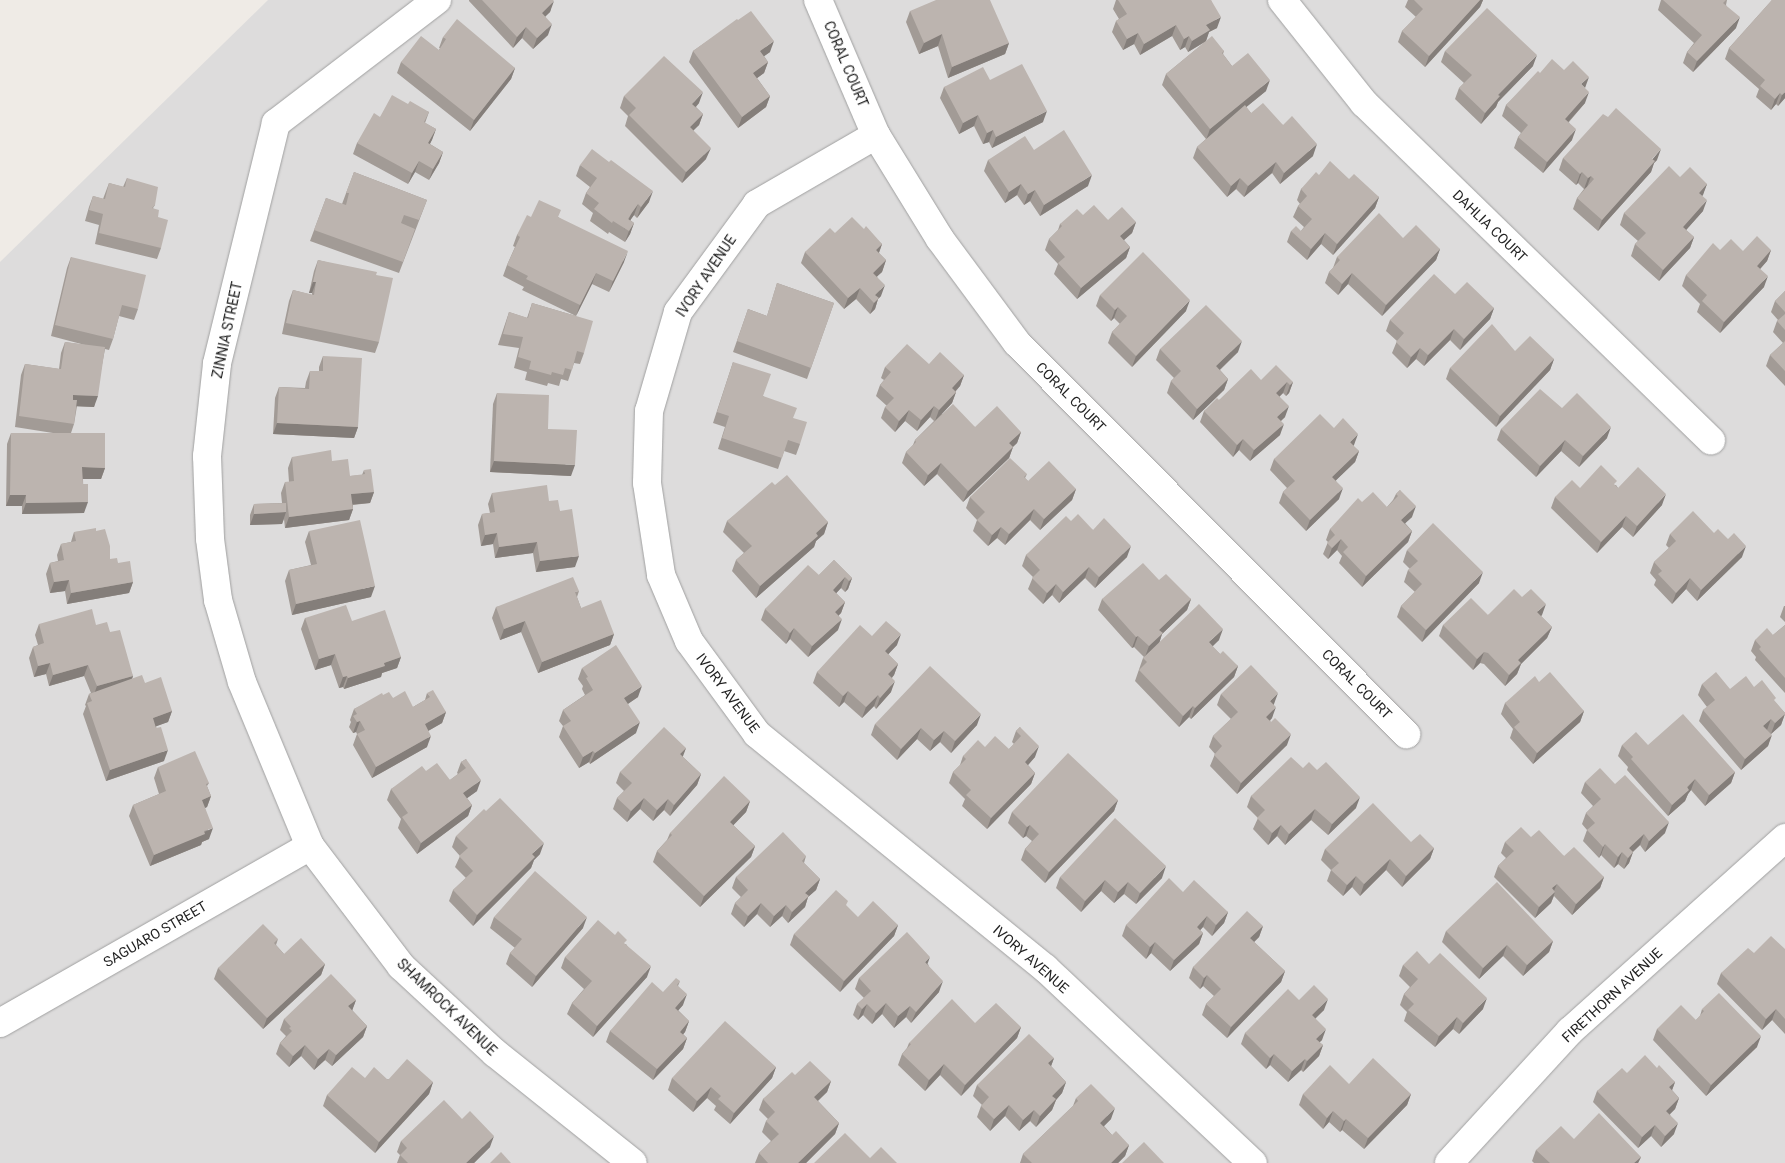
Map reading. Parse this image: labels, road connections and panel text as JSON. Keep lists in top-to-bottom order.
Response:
{
  "streets": {
    "street": [
      "CORAL COURT",
      "DAHLIA COURT",
      "IVORY AVENUE",
      "ZINNIA STREET",
      "SAGUARO STREET",
      "FIRETHORN AVENUE",
      "SHAMROCK AVENUE"
    ]
  },
  "crossings": [
    ["CORAL COURT", "IVORY AVENUE"],
    ["ZINNIA STREET", "SHAMROCK AVENUE"],
    ["SAGUARO STREET", "SHAMROCK AVENUE"]
  ]
}
